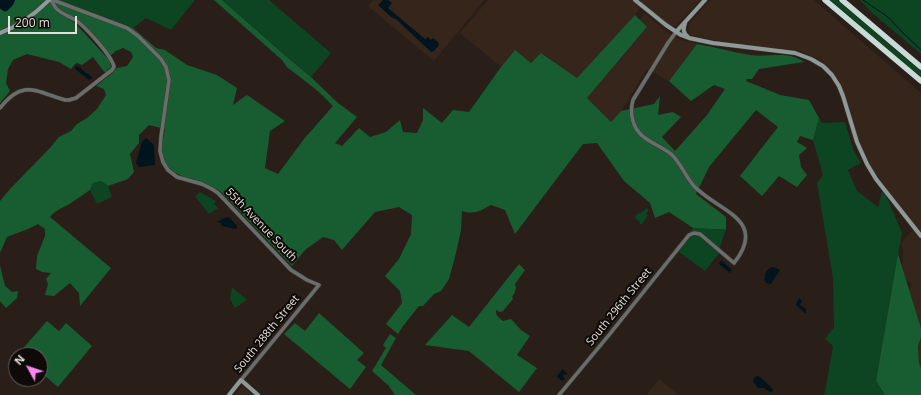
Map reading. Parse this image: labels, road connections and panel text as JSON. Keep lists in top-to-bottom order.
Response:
{
  "streets": {
    "main road": ["South 288th Street"],
    "street": ["55th Avenue South", "South 296th Street"]
  },
  "crossings": [
    ["55th Avenue South", "South 288th Street"]
  ],
  "scale_bar": "200 m",
  "north": "top left"
}
